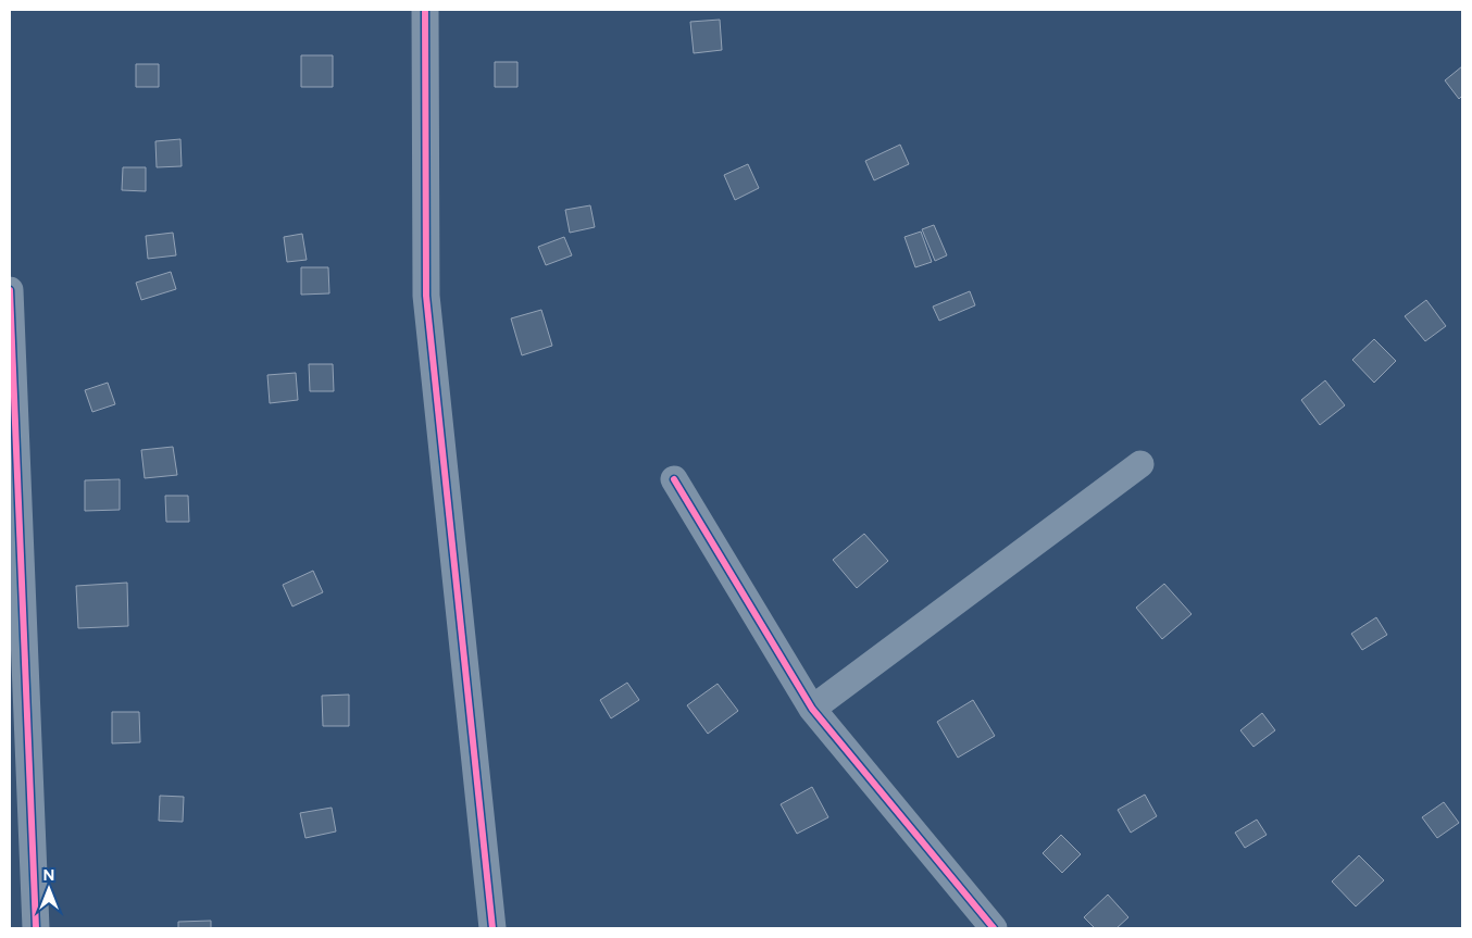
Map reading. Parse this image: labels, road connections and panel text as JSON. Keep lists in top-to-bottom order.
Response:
{
  "north": "top"
}
